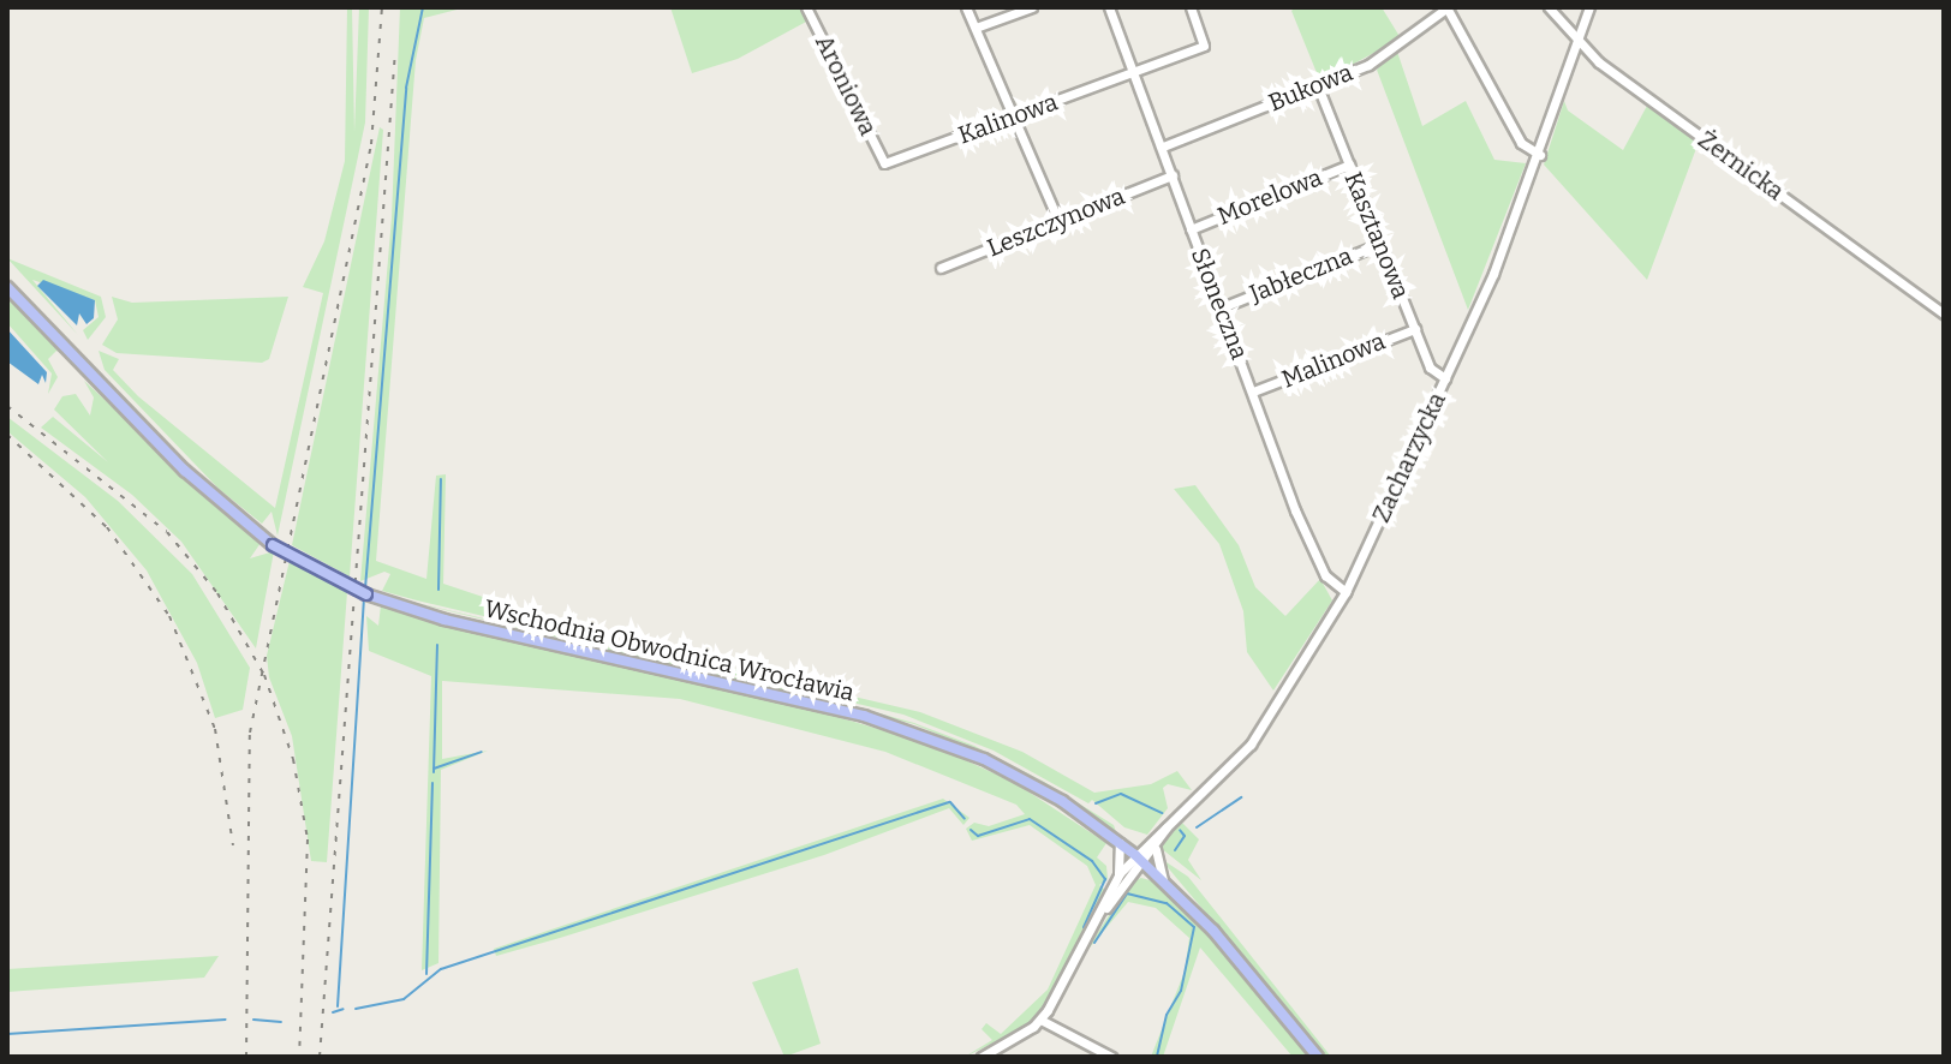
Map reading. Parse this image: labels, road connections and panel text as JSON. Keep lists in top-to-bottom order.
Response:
{
  "streets": {
    "main road": ["Wschodnia Obwodnica Wrocławia"],
    "street": [
      "Aroniowa",
      "Bukowa",
      "Kalinowa",
      "Żernicka",
      "Morelowa",
      "Leszczynowa",
      "Kasztanowa",
      "Jabłeczna",
      "Słoneczna",
      "Malinowa",
      "Zacharzycka"
    ]
  },
  "crossings": [
    ["Aroniowa", "Kalinowa"],
    ["Bukowa", "Kasztanowa"],
    ["Bukowa", "Słoneczna"],
    ["Kalinowa", "Słoneczna"],
    ["Żernicka", "Zacharzycka"],
    ["Morelowa", "Kasztanowa"],
    ["Morelowa", "Słoneczna"],
    ["Leszczynowa", "Słoneczna"],
    ["Kasztanowa", "Jabłeczna"],
    ["Kasztanowa", "Malinowa"],
    ["Kasztanowa", "Zacharzycka"],
    ["Jabłeczna", "Słoneczna"],
    ["Słoneczna", "Malinowa"],
    ["Słoneczna", "Zacharzycka"],
    ["Zacharzycka", "Wschodnia Obwodnica Wrocławia"]
  ]
}
